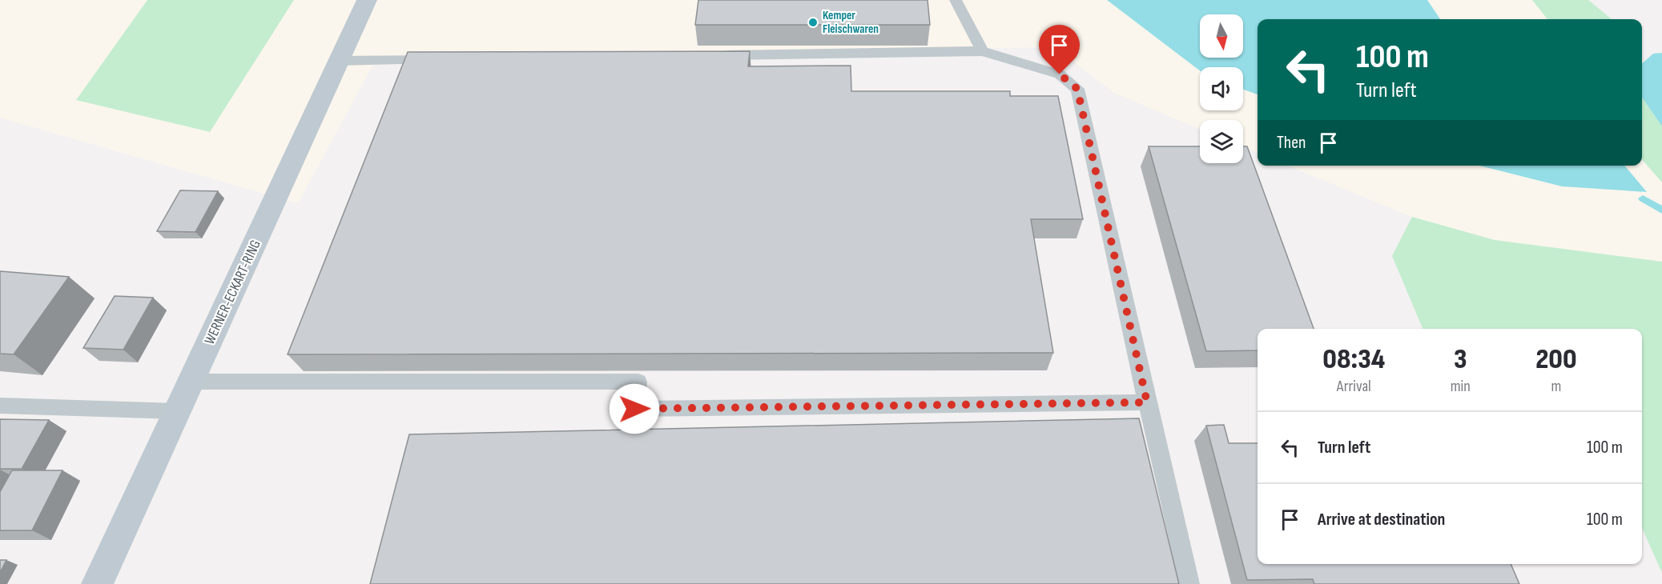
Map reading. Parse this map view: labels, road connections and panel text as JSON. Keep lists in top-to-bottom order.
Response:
{
  "streets": {
    "street": ["WERNER-ECKART-RING"]
  },
  "places": ["Kemper Fleischwaren"],
  "north": "bottom",
  "page": {
    "turn": ["100 m", "Turn left"],
    "then": "Then",
    "eta": [
      "08:34",
      "Arrival",
      "3",
      "min",
      "200",
      "m"
    ],
    "list": [
      {
        "name": "Turn left",
        "value": "100 m"
      },
      {
        "name": "Arrive at destination",
        "value": "100 m"
      }
    ]
  }
}
